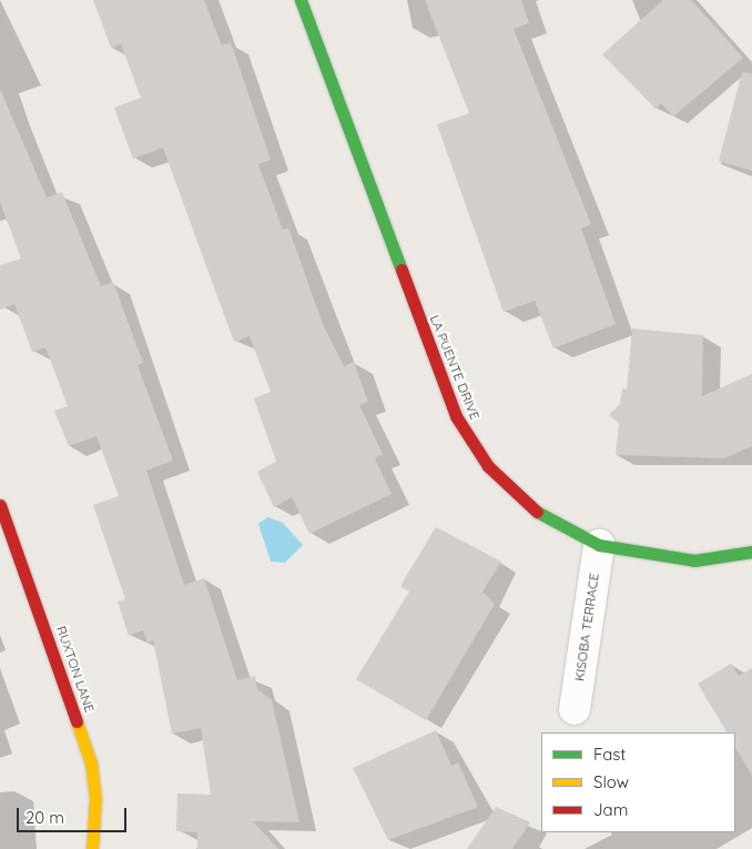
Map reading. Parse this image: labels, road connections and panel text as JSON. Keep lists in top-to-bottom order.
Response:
{
  "streets": {
    "street": ["LA PUENTE DRIVE", "KISOBA TERRACE", "RUXTON LANE"]
  },
  "crossings": [
    ["LA PUENTE DRIVE", "KISOBA TERRACE"]
  ],
  "legend": ["Fast", "Slow", "Jam"],
  "scale_bar": "20 m"
}
